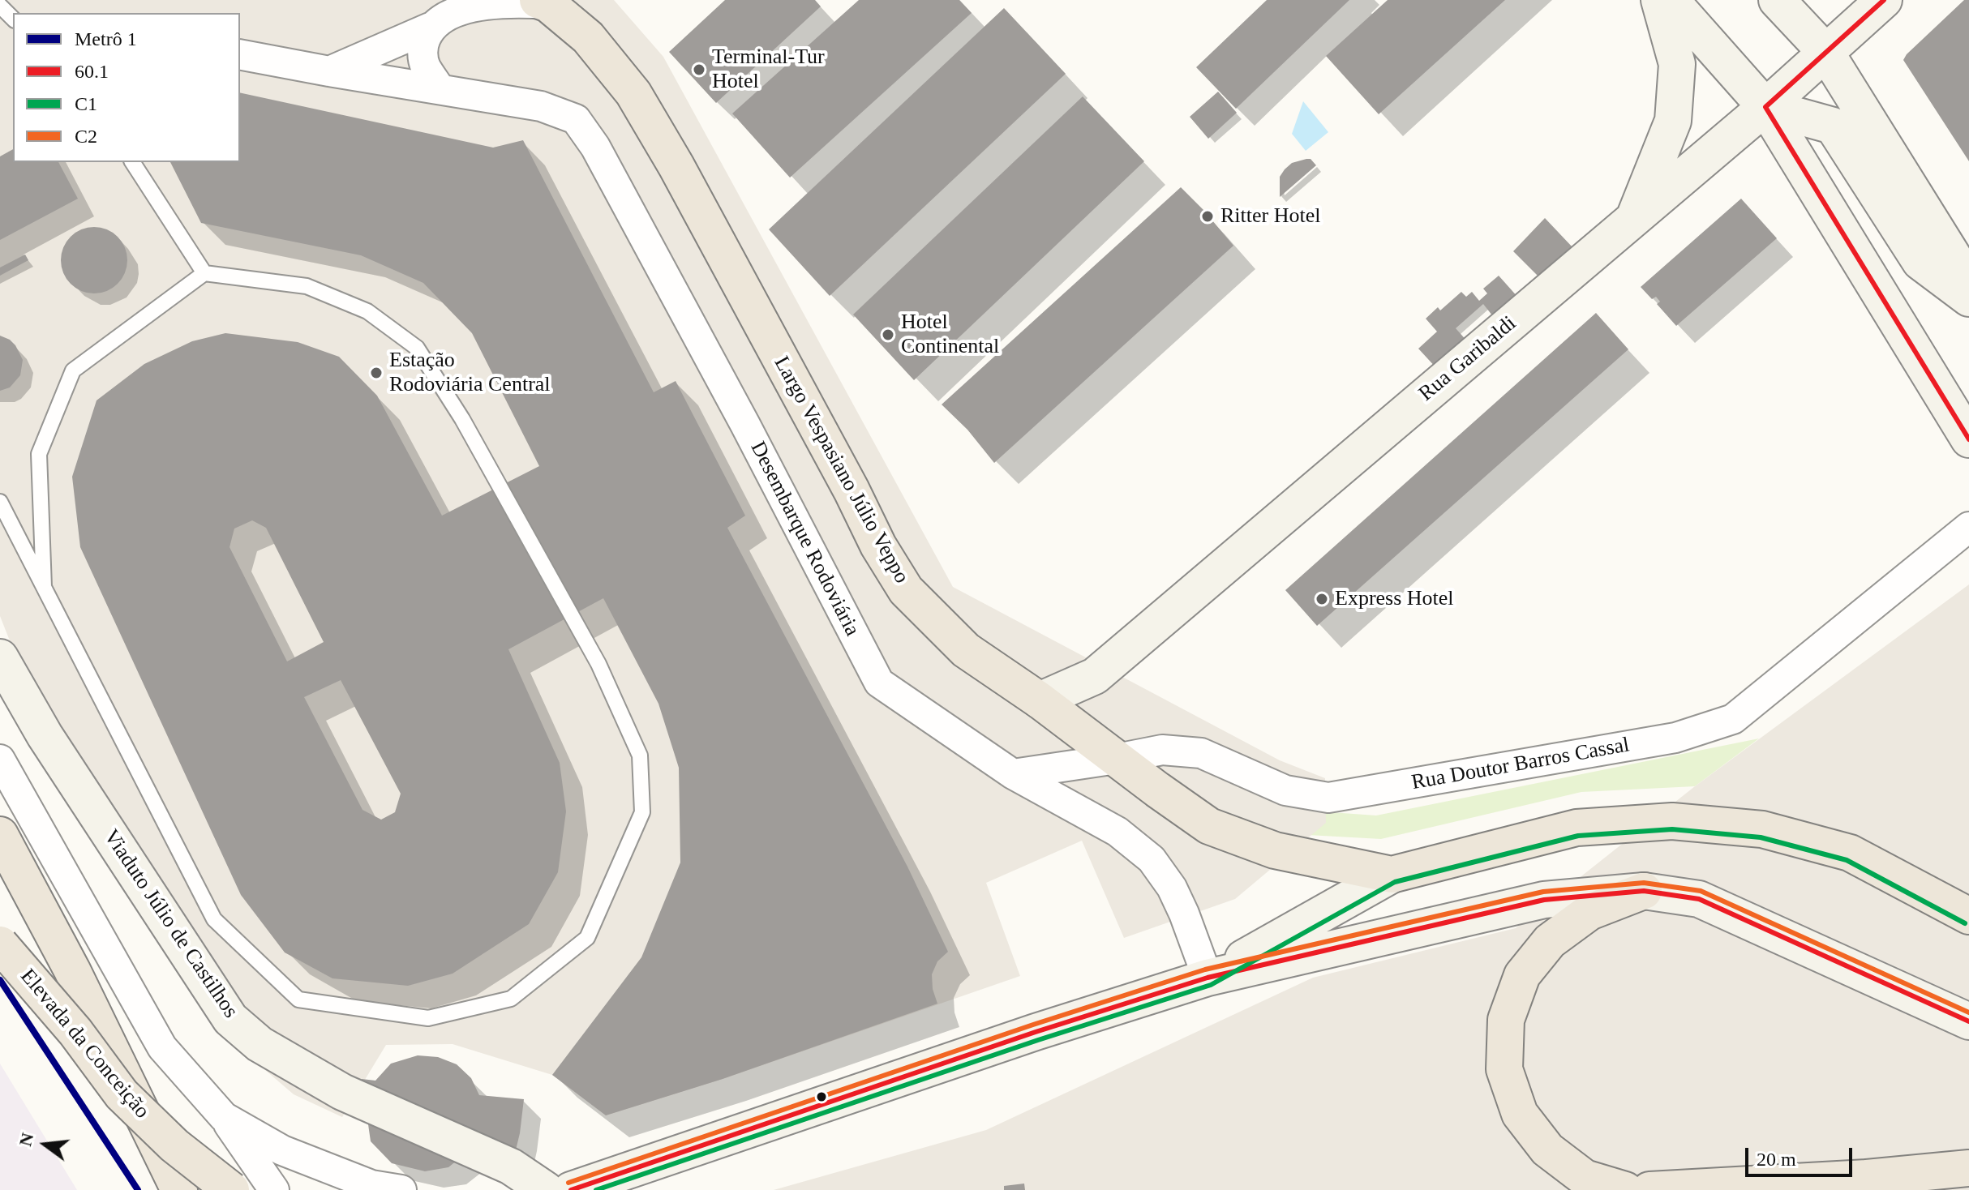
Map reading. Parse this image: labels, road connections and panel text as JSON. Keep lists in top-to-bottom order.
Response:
{
  "streets": {
    "main road": [
      "Rua Garibaldi",
      "Largo Vespasiano Júlio Veppo",
      "Viaduto Júlio de Castilhos",
      "Elevada da Conceição"
    ],
    "street": ["Desembarque Rodoviária", "Rua Doutor Barros Cassal"]
  },
  "crossings": [
    ["Rua Garibaldi", "Largo Vespasiano Júlio Veppo"],
    ["Largo Vespasiano Júlio Veppo", "Rua Doutor Barros Cassal"],
    ["Desembarque Rodoviária", "Rua Doutor Barros Cassal"]
  ],
  "places": [
    "Terminal-Tur Hotel",
    "Ritter Hotel",
    "Hotel Continental",
    "Estação Rodoviária Central",
    "Express Hotel"
  ],
  "lines": [
    "transit line 60.1",
    "transit line C1",
    "transit line C2",
    "metro line 1"
  ],
  "legend": [
    "Metrô 1",
    "60.1",
    "C1",
    "C2"
  ],
  "scale_bar": "20 m",
  "north": "left"
}
